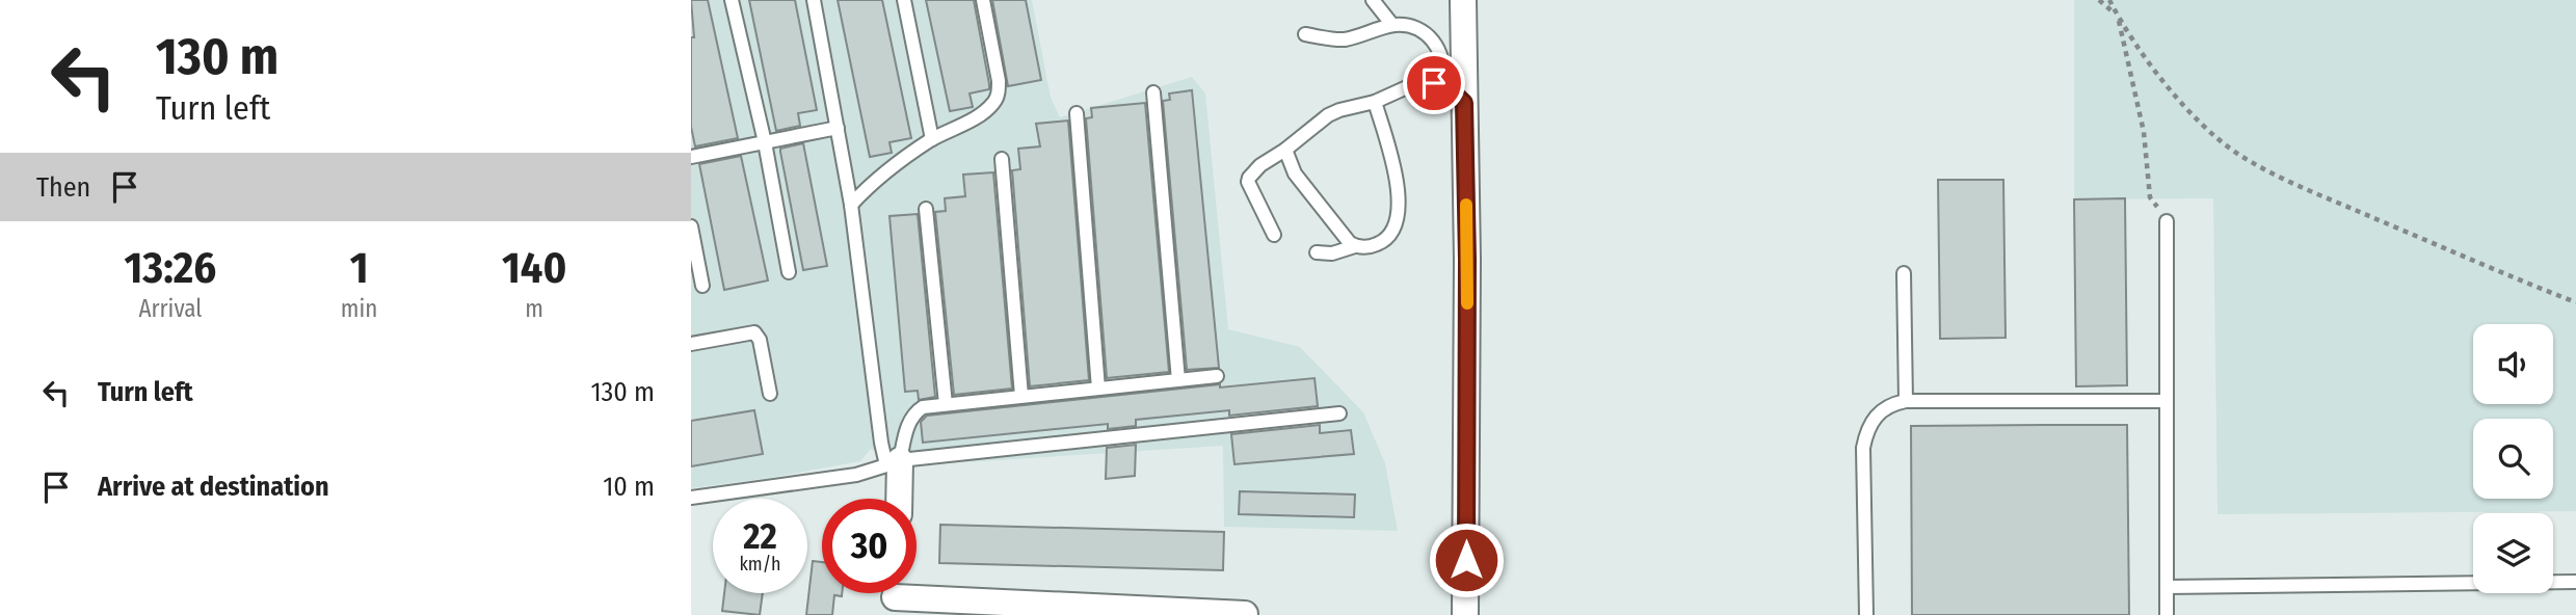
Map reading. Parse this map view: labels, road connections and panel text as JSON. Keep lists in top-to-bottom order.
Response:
{
  "page": {
    "turn": ["130 m", "Turn left"],
    "then": "Then",
    "eta": [
      "13:26",
      "Arrival",
      "1",
      "min",
      "140",
      "m"
    ],
    "list": [
      {
        "name": "Turn left",
        "value": "130 m"
      },
      {
        "name": "Arrive at destination",
        "value": "10 m"
      }
    ],
    "speed": "22 km/h",
    "limit": "30"
  }
}
